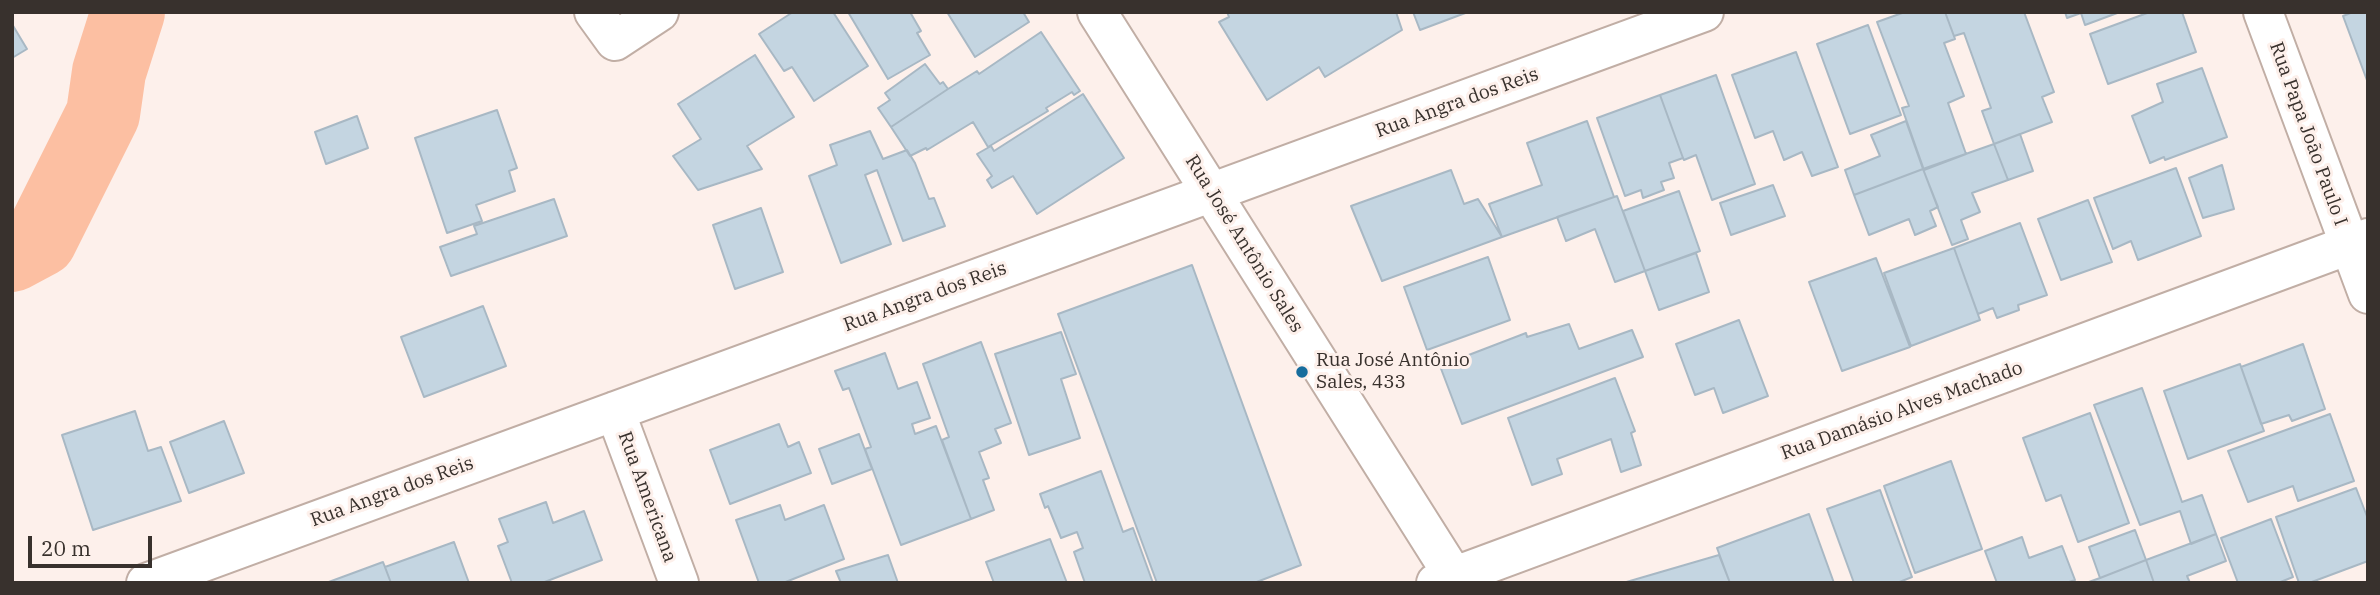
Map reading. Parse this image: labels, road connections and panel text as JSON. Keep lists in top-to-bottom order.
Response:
{
  "streets": {
    "street": [
      "Rua Angra dos Reis",
      "Rua Papa João Paulo I",
      "Rua José Antônio Sales",
      "Rua Damásio Alves Machado",
      "Rua Americana"
    ]
  },
  "crossings": [
    ["Rua Angra dos Reis", "Rua José Antônio Sales"],
    ["Rua Angra dos Reis", "Rua Americana"],
    ["Rua Papa João Paulo I", "Rua Damásio Alves Machado"],
    ["Rua José Antônio Sales", "Rua Damásio Alves Machado"]
  ],
  "places": ["Rua José Antônio Sales, 433"],
  "scale_bar": "20 m"
}
